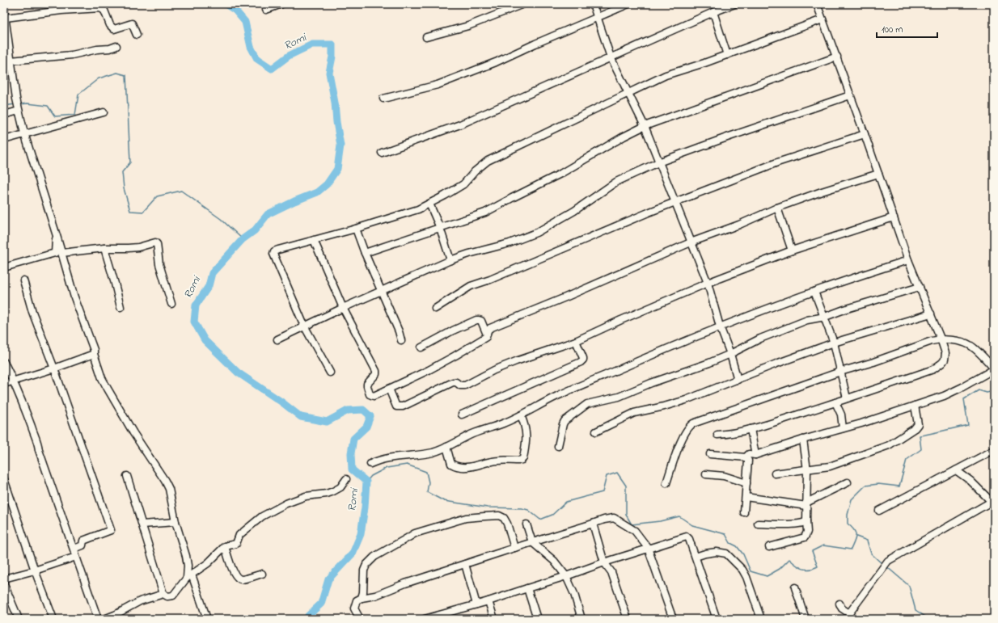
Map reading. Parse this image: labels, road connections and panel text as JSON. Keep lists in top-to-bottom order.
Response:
{
  "water": ["Romi"],
  "scale_bar": "100 m"
}
